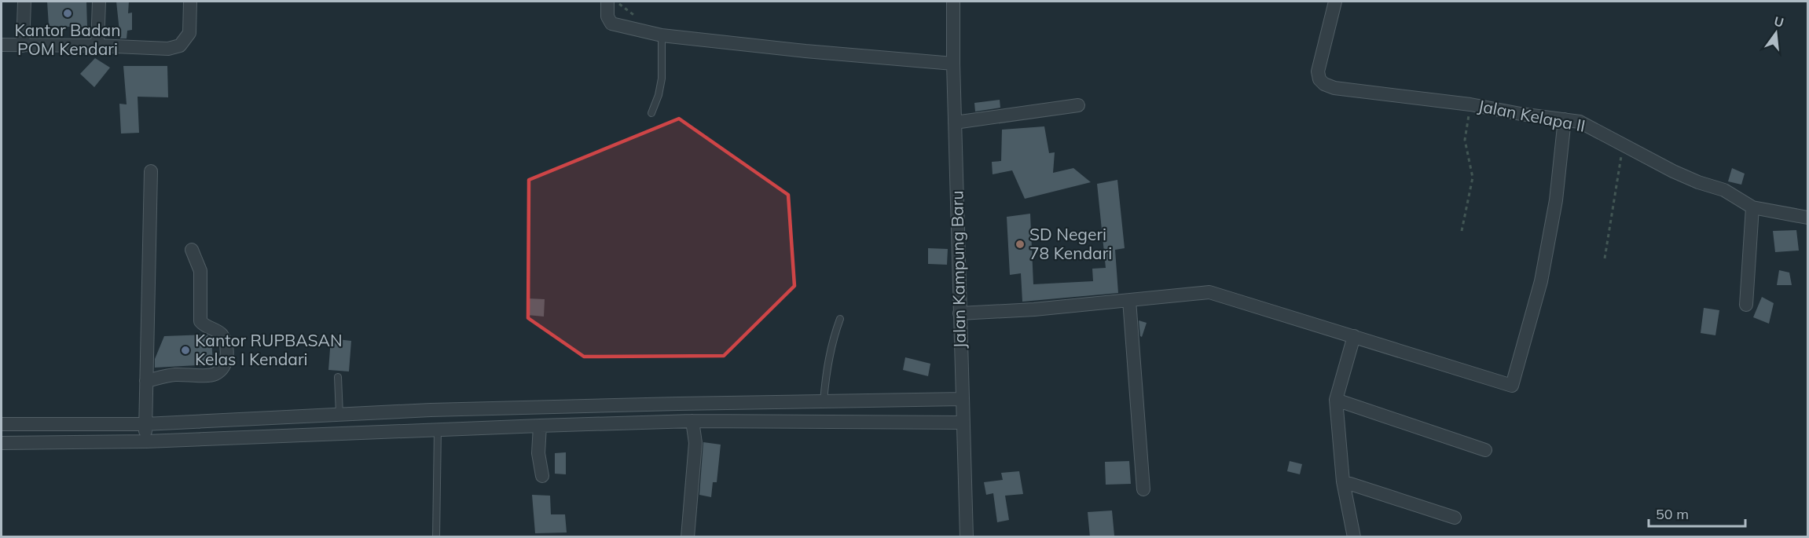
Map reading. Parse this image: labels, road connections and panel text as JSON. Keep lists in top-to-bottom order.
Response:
{
  "streets": {
    "street": ["Jalan Kelapa II", "Jalan Kampung Baru"]
  },
  "places": ["Kantor Badan POM Kendari", "SD Negeri 78 Kendari", "Kantor RUPBASAN Kelas I Kendari"],
  "scale_bar": "50 m",
  "north": "top"
}
